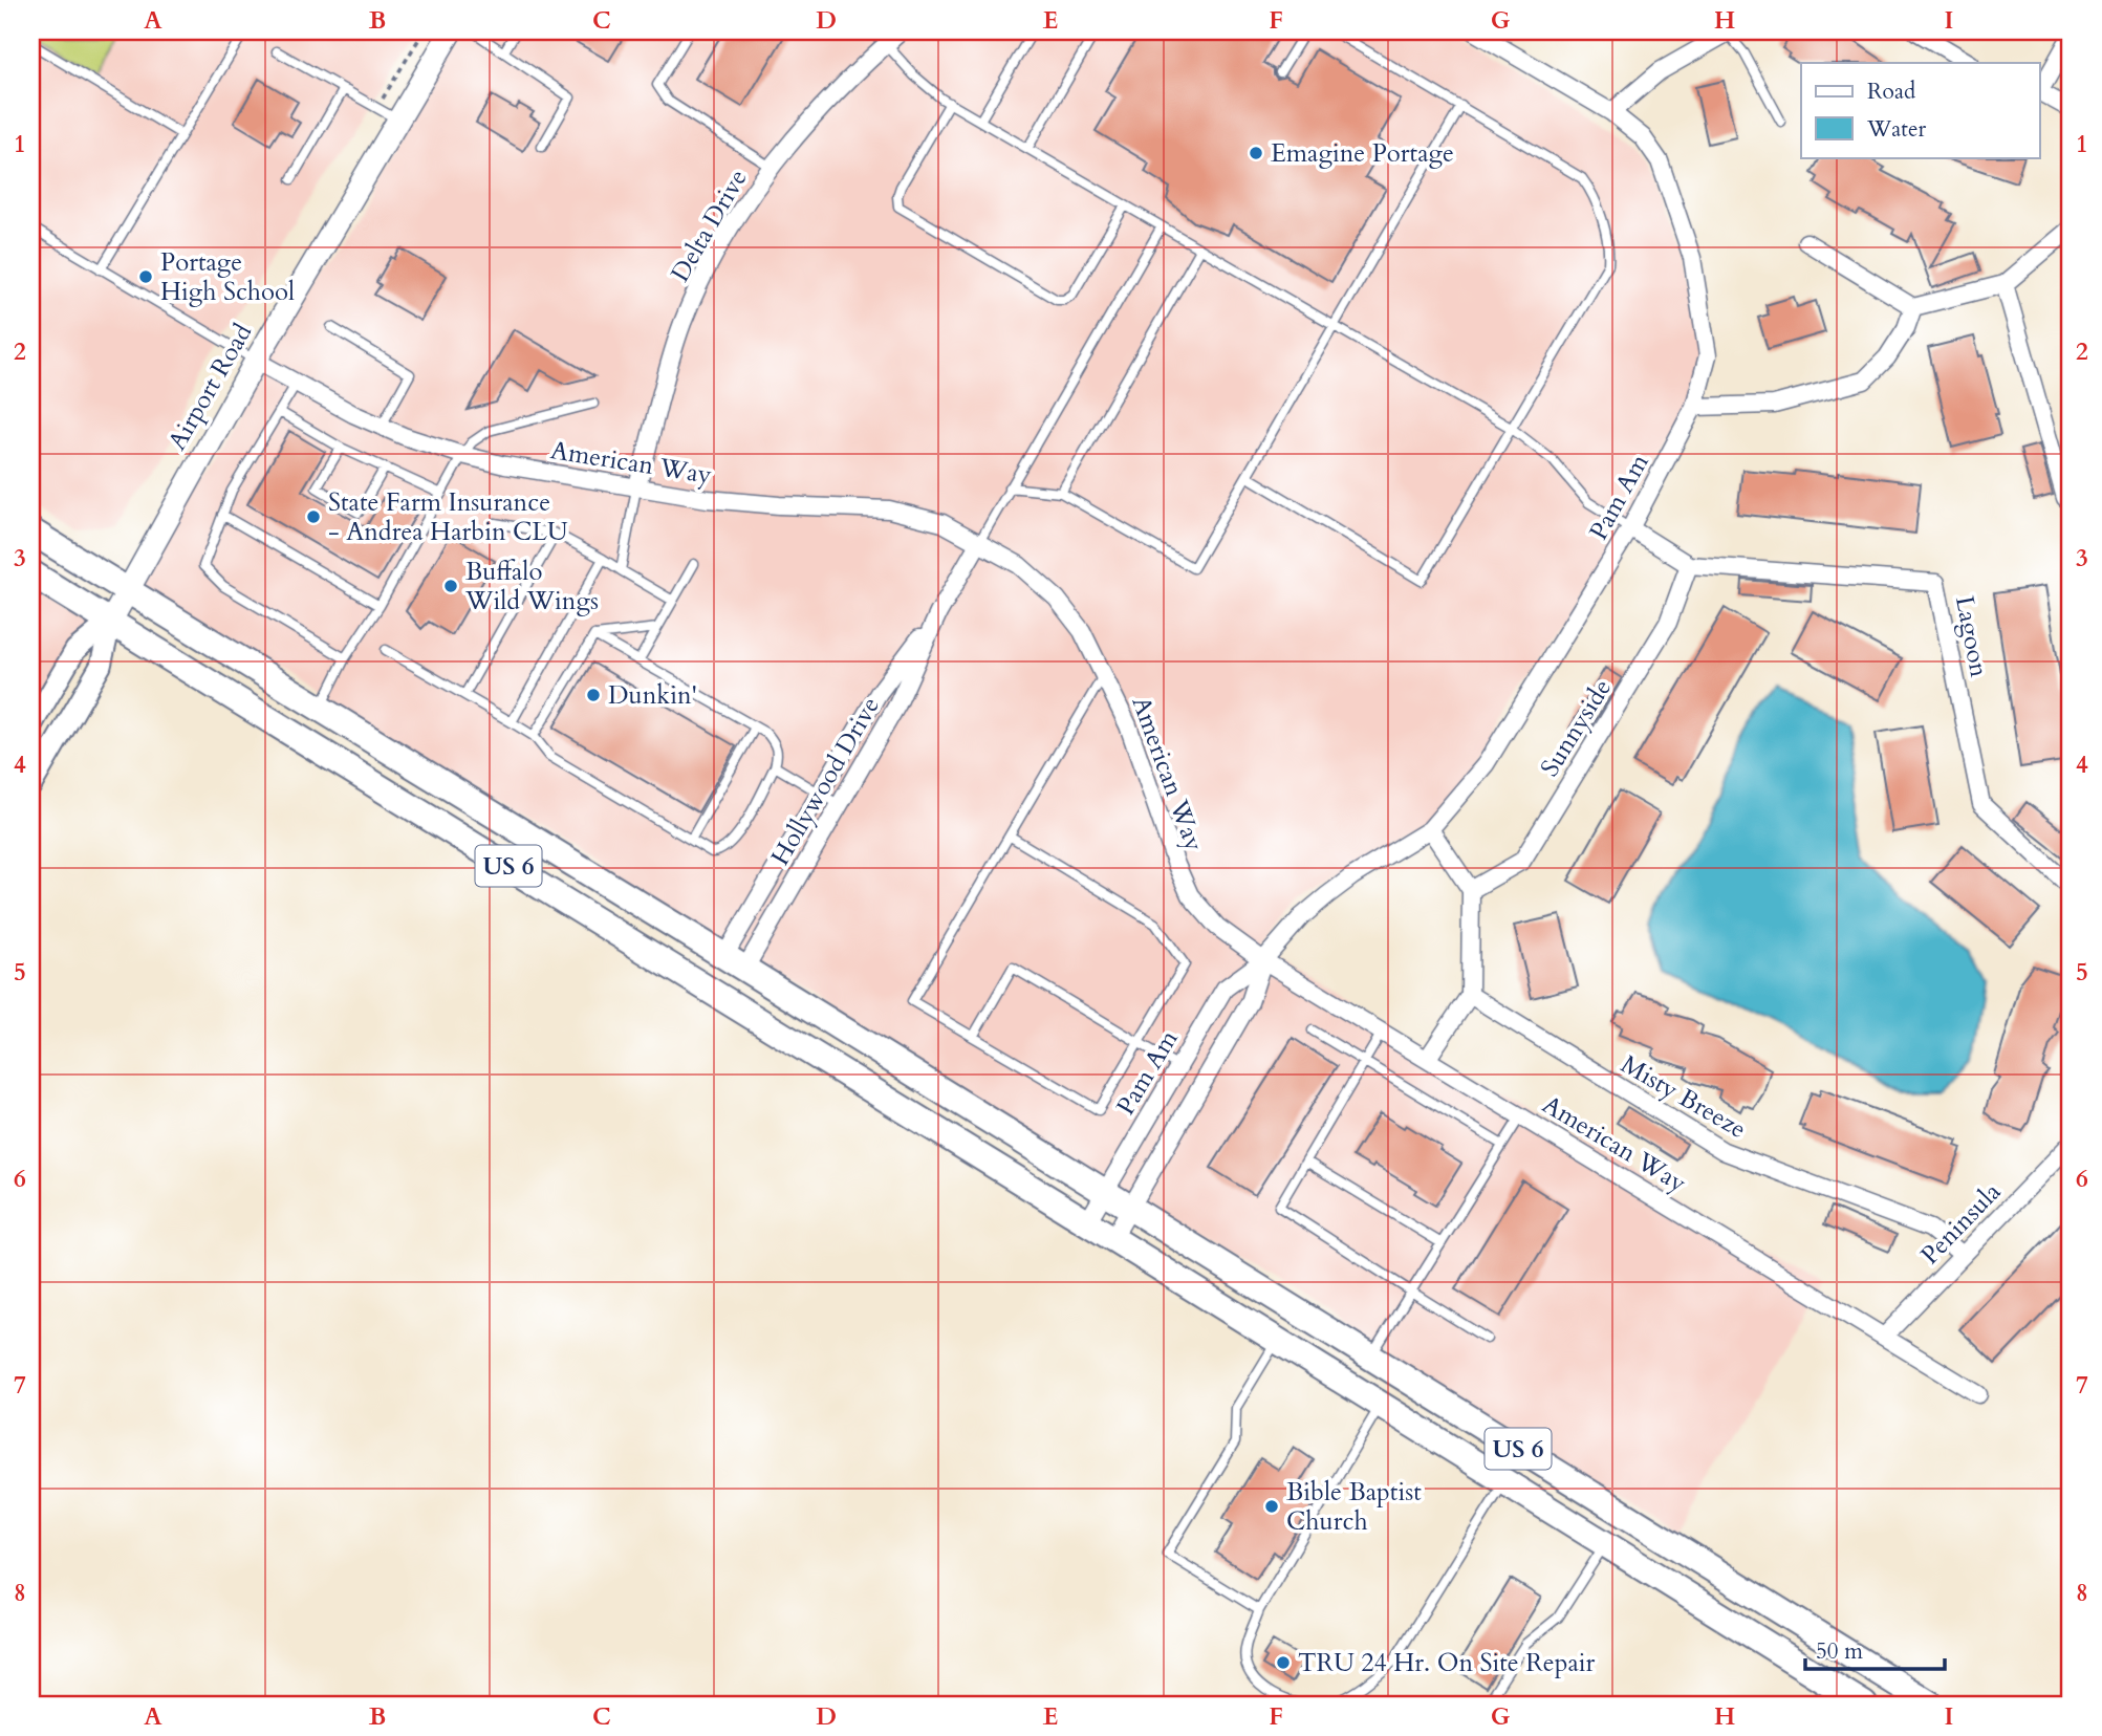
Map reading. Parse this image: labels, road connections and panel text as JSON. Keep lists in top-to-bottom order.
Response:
{
  "streets": {
    "main road": ["Airport Road", "US 6"],
    "street": [
      "Delta Drive",
      "American Way",
      "Pam Am",
      "Lagoon",
      "Sunnyside",
      "Hollywood Drive",
      "Misty Breeze",
      "Peninsula"
    ]
  },
  "crossings": [
    ["Delta Drive", "American Way"],
    ["Airport Road", "American Way"],
    ["Airport Road", "US 6"],
    ["American Way", "Pam Am"],
    ["American Way", "Hollywood Drive"],
    ["American Way", "Peninsula"],
    ["Pam Am", "Lagoon"],
    ["Pam Am", "US 6"],
    ["Lagoon", "Sunnyside"],
    ["Hollywood Drive", "US 6"],
    ["Misty Breeze", "Peninsula"]
  ],
  "places": [
    "Emagine Portage",
    "Portage High School",
    "State Farm Insurance - Andrea Harbin CLU",
    "Buffalo Wild Wings",
    "Dunkin'",
    "Bible Baptist Church",
    "TRU 24 Hr. On Site Repair"
  ],
  "legend": ["Road", "Water"],
  "scale_bar": "50 m",
  "grid": {
    "columns": [
      "A",
      "B",
      "C",
      "D",
      "E",
      "F",
      "G",
      "H",
      "I"
    ],
    "rows": [
      "1",
      "2",
      "3",
      "4",
      "5",
      "6",
      "7",
      "8"
    ]
  }
}
